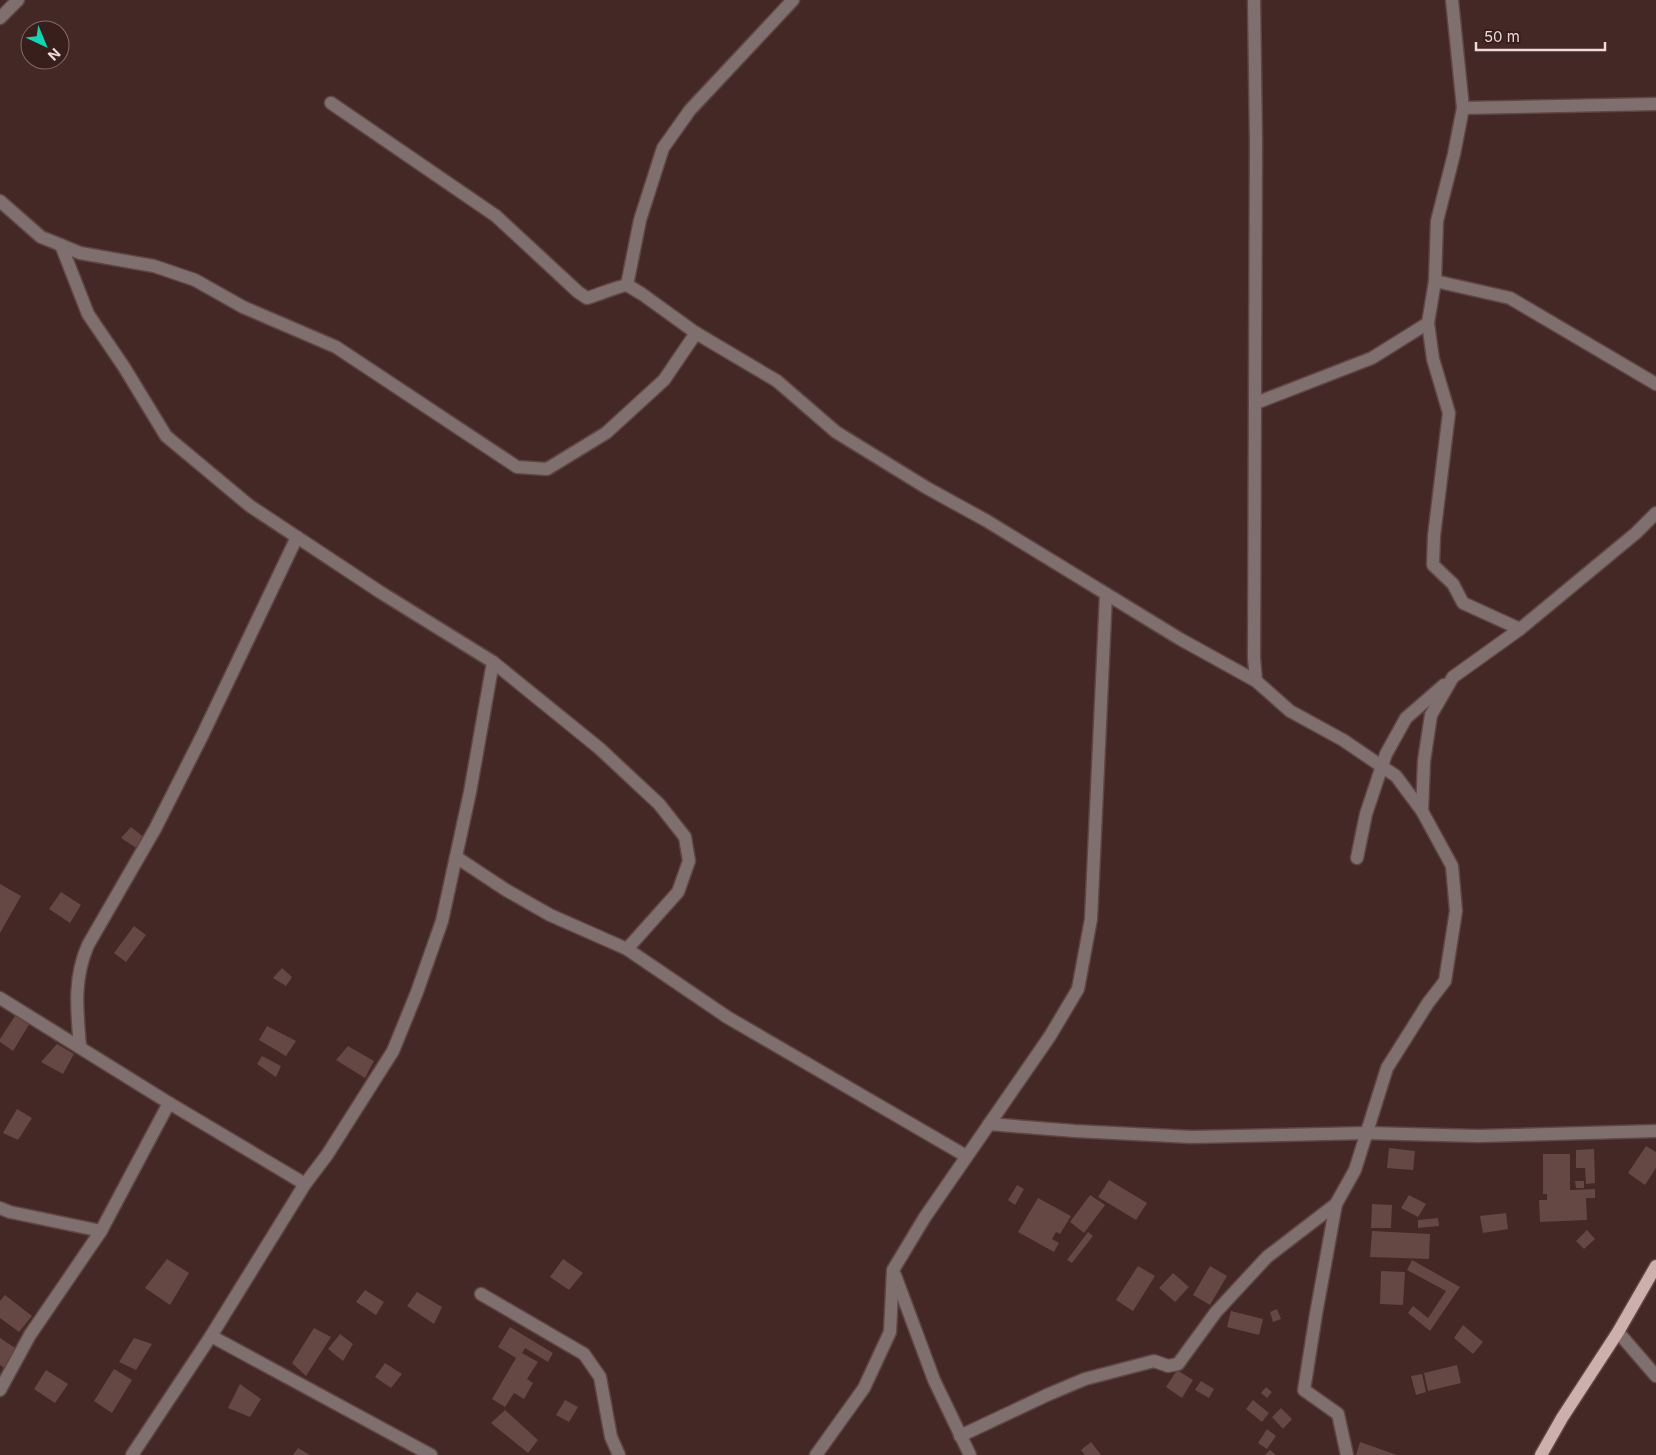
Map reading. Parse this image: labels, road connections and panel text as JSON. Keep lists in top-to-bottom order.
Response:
{
  "scale_bar": "50 m",
  "north": "bottom right"
}
